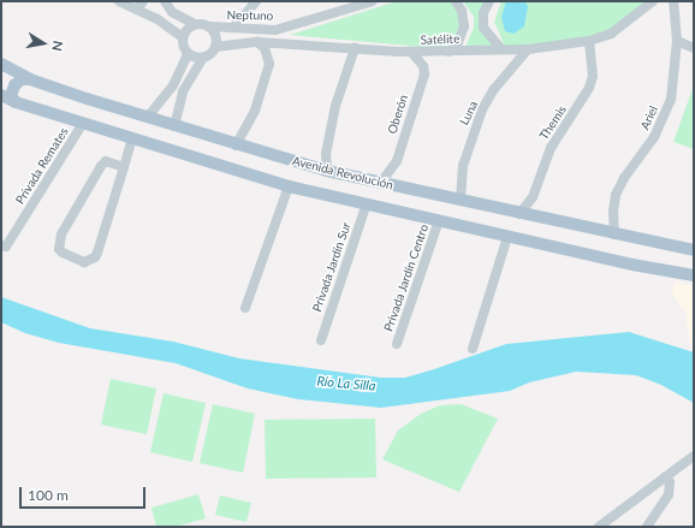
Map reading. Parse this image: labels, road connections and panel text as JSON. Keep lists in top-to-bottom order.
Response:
{
  "streets": {
    "main road": ["Avenida Revolución"],
    "street": [
      "Neptuno",
      "Satélite",
      "Luna",
      "Oberón",
      "Ariel",
      "Themis",
      "Privada Remates",
      "Privada Jardín Sur",
      "Privada Jardín Centro"
    ]
  },
  "crossings": [
    ["Neptuno", "Satélite"],
    ["Satélite", "Luna"],
    ["Satélite", "Oberón"],
    ["Satélite", "Themis"],
    ["Luna", "Avenida Revolución"],
    ["Oberón", "Avenida Revolución"],
    ["Ariel", "Avenida Revolución"],
    ["Themis", "Avenida Revolución"],
    ["Privada Remates", "Avenida Revolución"],
    ["Avenida Revolución", "Privada Jardín Sur"],
    ["Avenida Revolución", "Privada Jardín Centro"]
  ],
  "water": ["Río La Silla"],
  "scale_bar": "100 m",
  "north": "right"
}
